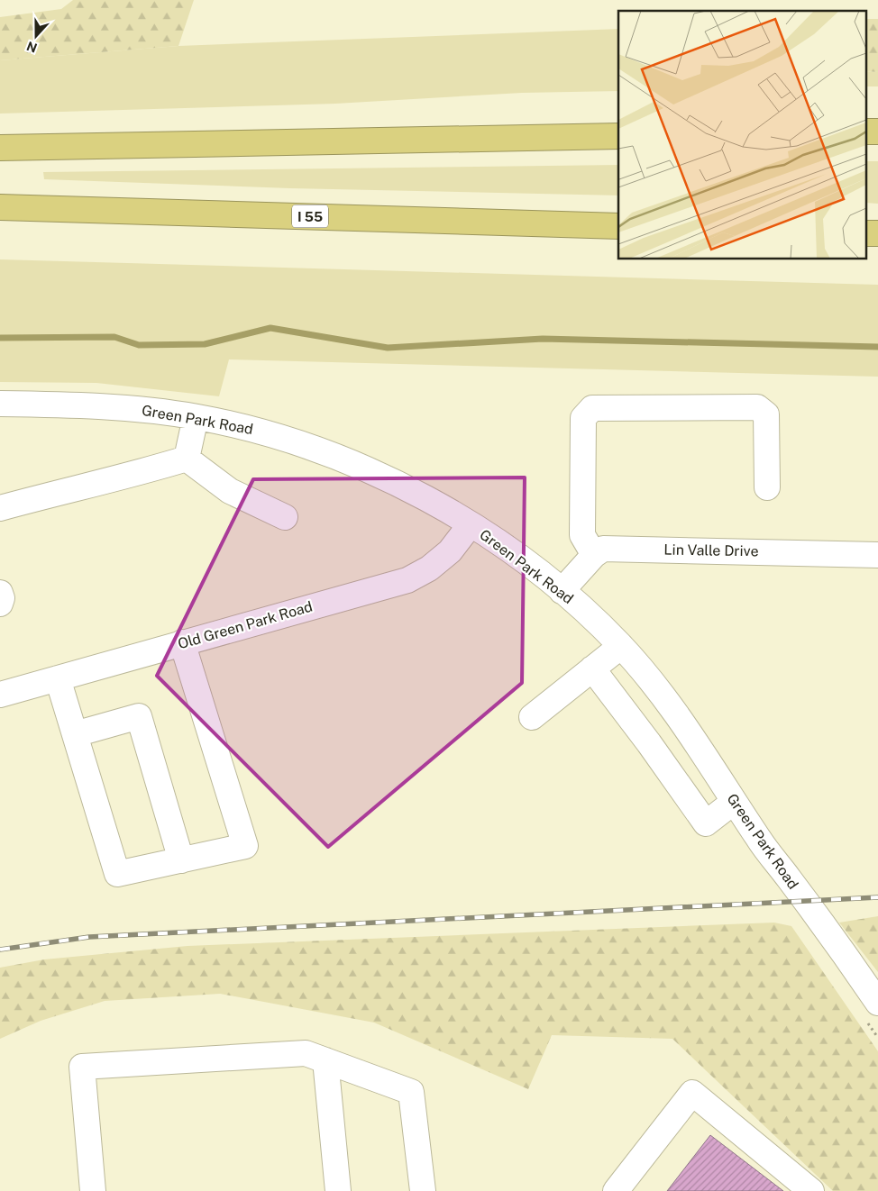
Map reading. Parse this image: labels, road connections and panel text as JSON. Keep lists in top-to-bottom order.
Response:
{
  "streets": {
    "highway": ["I 55"],
    "street": ["Green Park Road", "Lin Valle Drive", "Old Green Park Road"]
  },
  "crossings": [
    ["Green Park Road", "Lin Valle Drive"],
    ["Green Park Road", "Old Green Park Road"]
  ],
  "north": "bottom"
}
